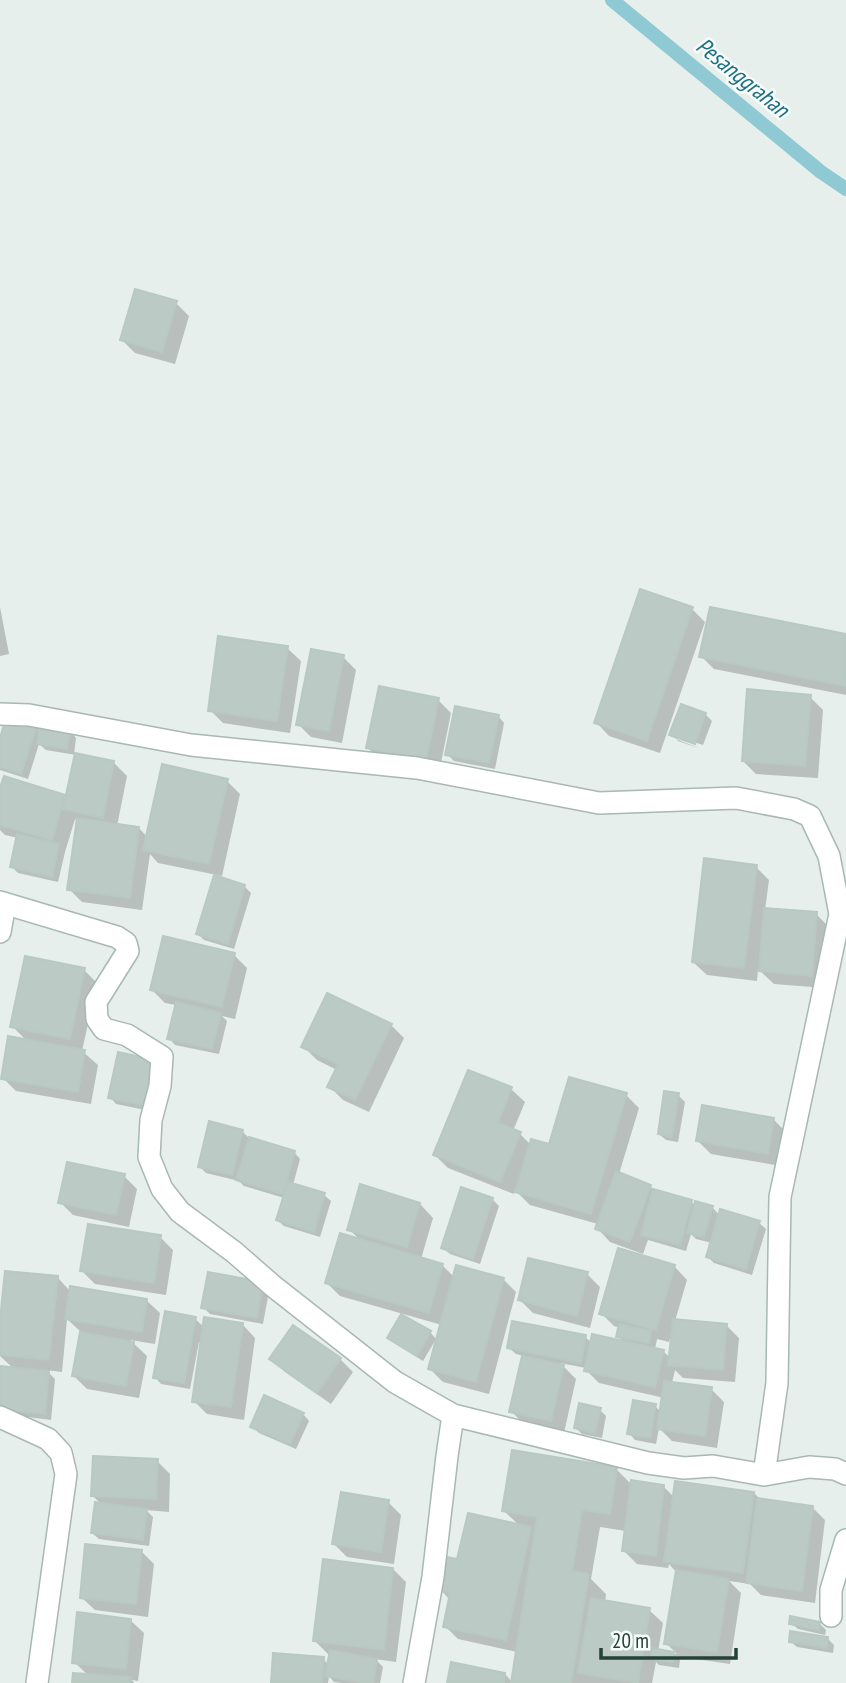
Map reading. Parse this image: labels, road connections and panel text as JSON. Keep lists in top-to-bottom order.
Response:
{
  "water": ["Pesanggrahan"],
  "scale_bar": "20 m"
}
